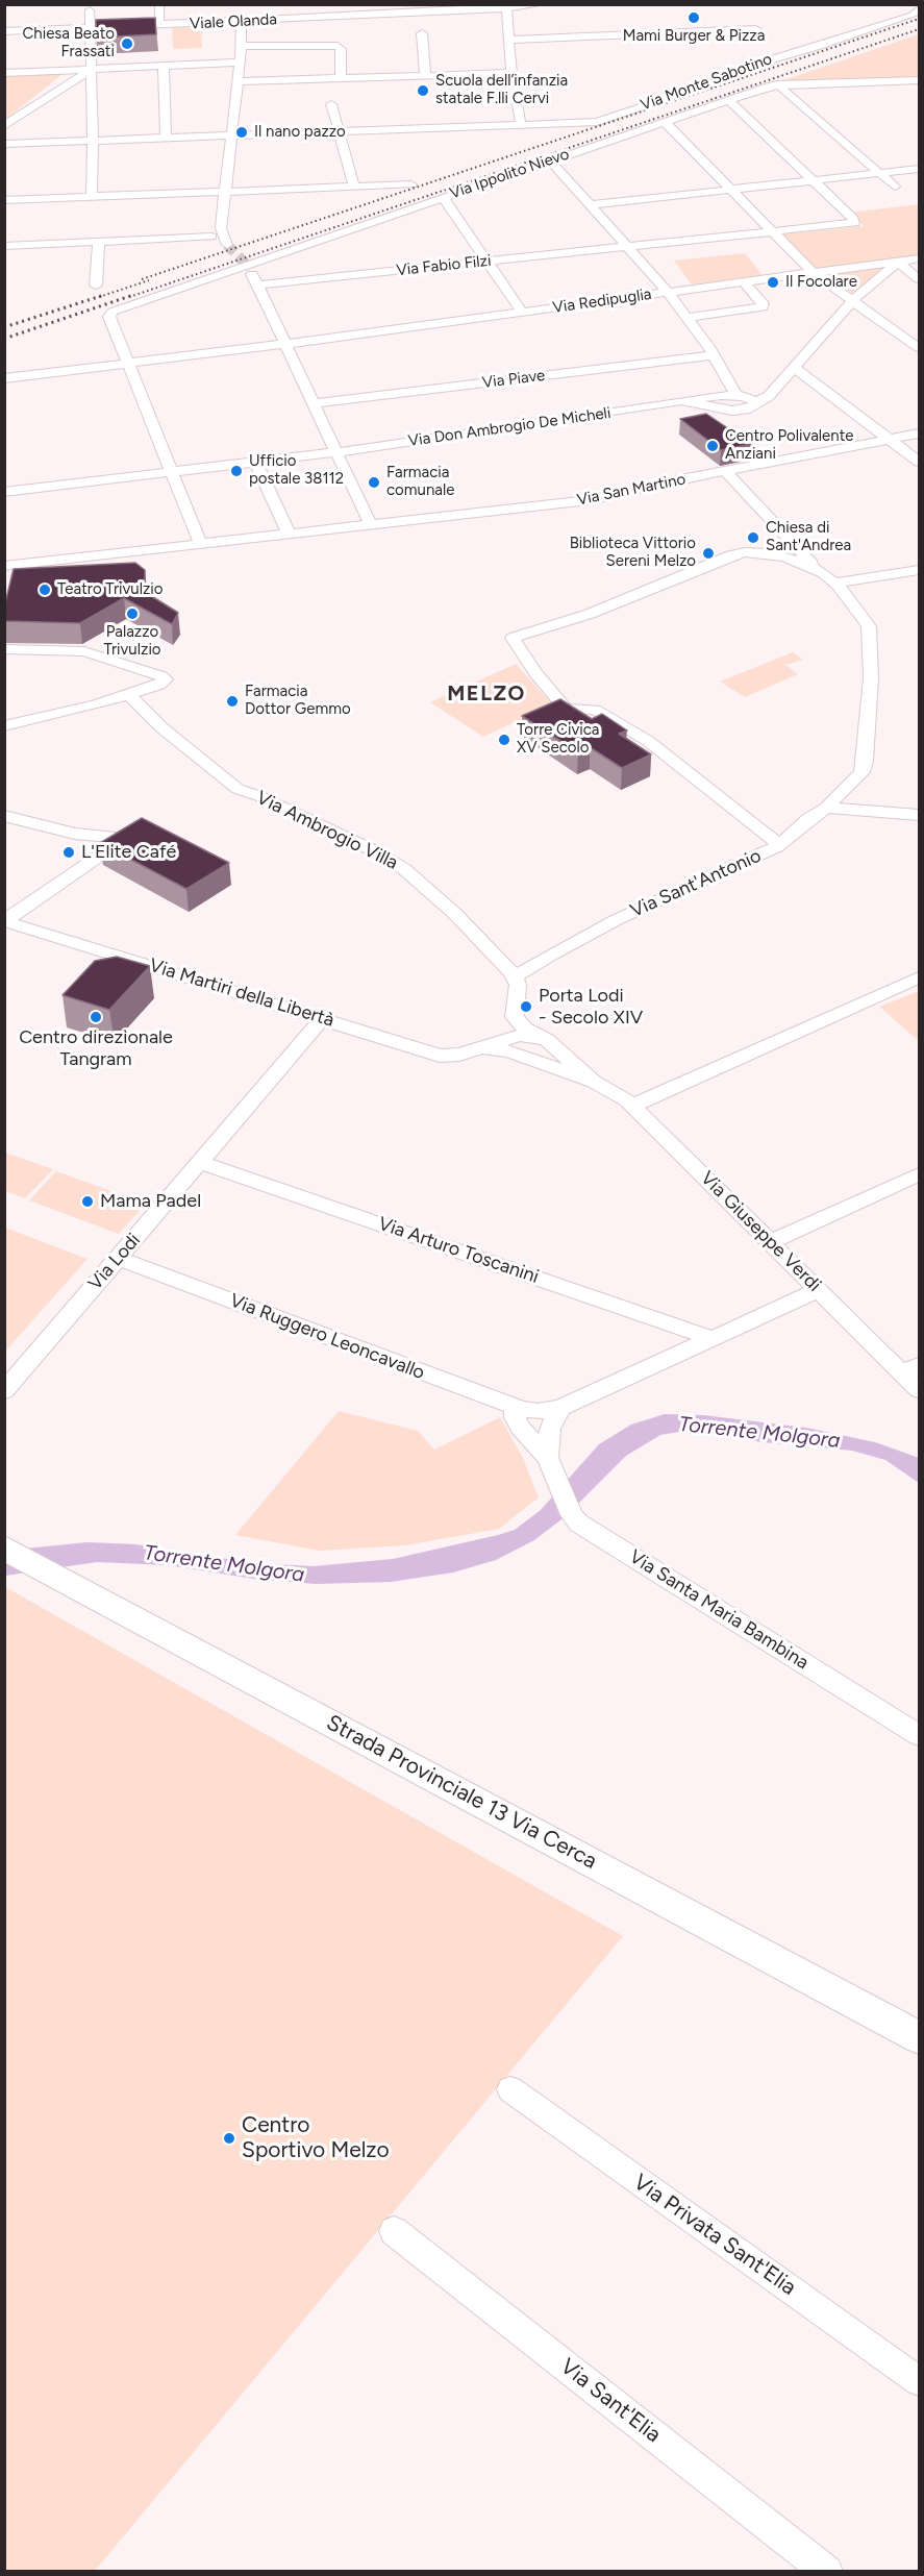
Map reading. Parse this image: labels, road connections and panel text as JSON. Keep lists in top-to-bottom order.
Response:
{
  "streets": {
    "main road": ["Strada Provinciale 13 Via Cerca"],
    "street": [
      "Viale Olanda",
      "Via Monte Sabotino",
      "Via Ippolito Nievo",
      "Via Fabio Filzi",
      "Via Redipuglia",
      "Via Piave",
      "Via Don Ambrogio De Micheli",
      "Via San Martino",
      "Via Ambrogio Villa",
      "Via Sant'Antonio",
      "Via Martiri della Libertà",
      "Via Giuseppe Verdi",
      "Via Arturo Toscanini",
      "Via Lodi",
      "Via Ruggero Leoncavallo",
      "Via Santa Maria Bambina",
      "Via Privata Sant'Elia",
      "Via Sant'Elia"
    ]
  },
  "crossings": [
    ["Via Ippolito Nievo", "Via Redipuglia"],
    ["Via Ambrogio Villa", "Via Sant'Antonio"],
    ["Via Martiri della Libertà", "Via Lodi"],
    ["Via Arturo Toscanini", "Via Lodi"],
    ["Via Lodi", "Via Ruggero Leoncavallo"],
    ["Via Ruggero Leoncavallo", "Via Santa Maria Bambina"]
  ],
  "districts": ["MELZO"],
  "water": ["Torrente Molgora"],
  "places": [
    "Mami Burger & Pizza",
    "Chiesa Beato Frassati",
    "Scuola dell’infanzia statale F.lli Cervi",
    "Il nano pazzo",
    "Il Focolare",
    "Centro Polivalente Anziani",
    "Ufficio postale 38112",
    "Farmacia comunale",
    "Chiesa di Sant'Andrea",
    "Biblioteca Vittorio Sereni Melzo",
    "Teatro Trivulzio",
    "Palazzo Trivulzio",
    "Farmacia Dottor Gemmo",
    "Torre Civica XV Secolo",
    "L'Elite Café",
    "Porta Lodi - Secolo XIV",
    "Centro direzionale Tangram",
    "Mama Padel",
    "Centro Sportivo Melzo"
  ]
}
